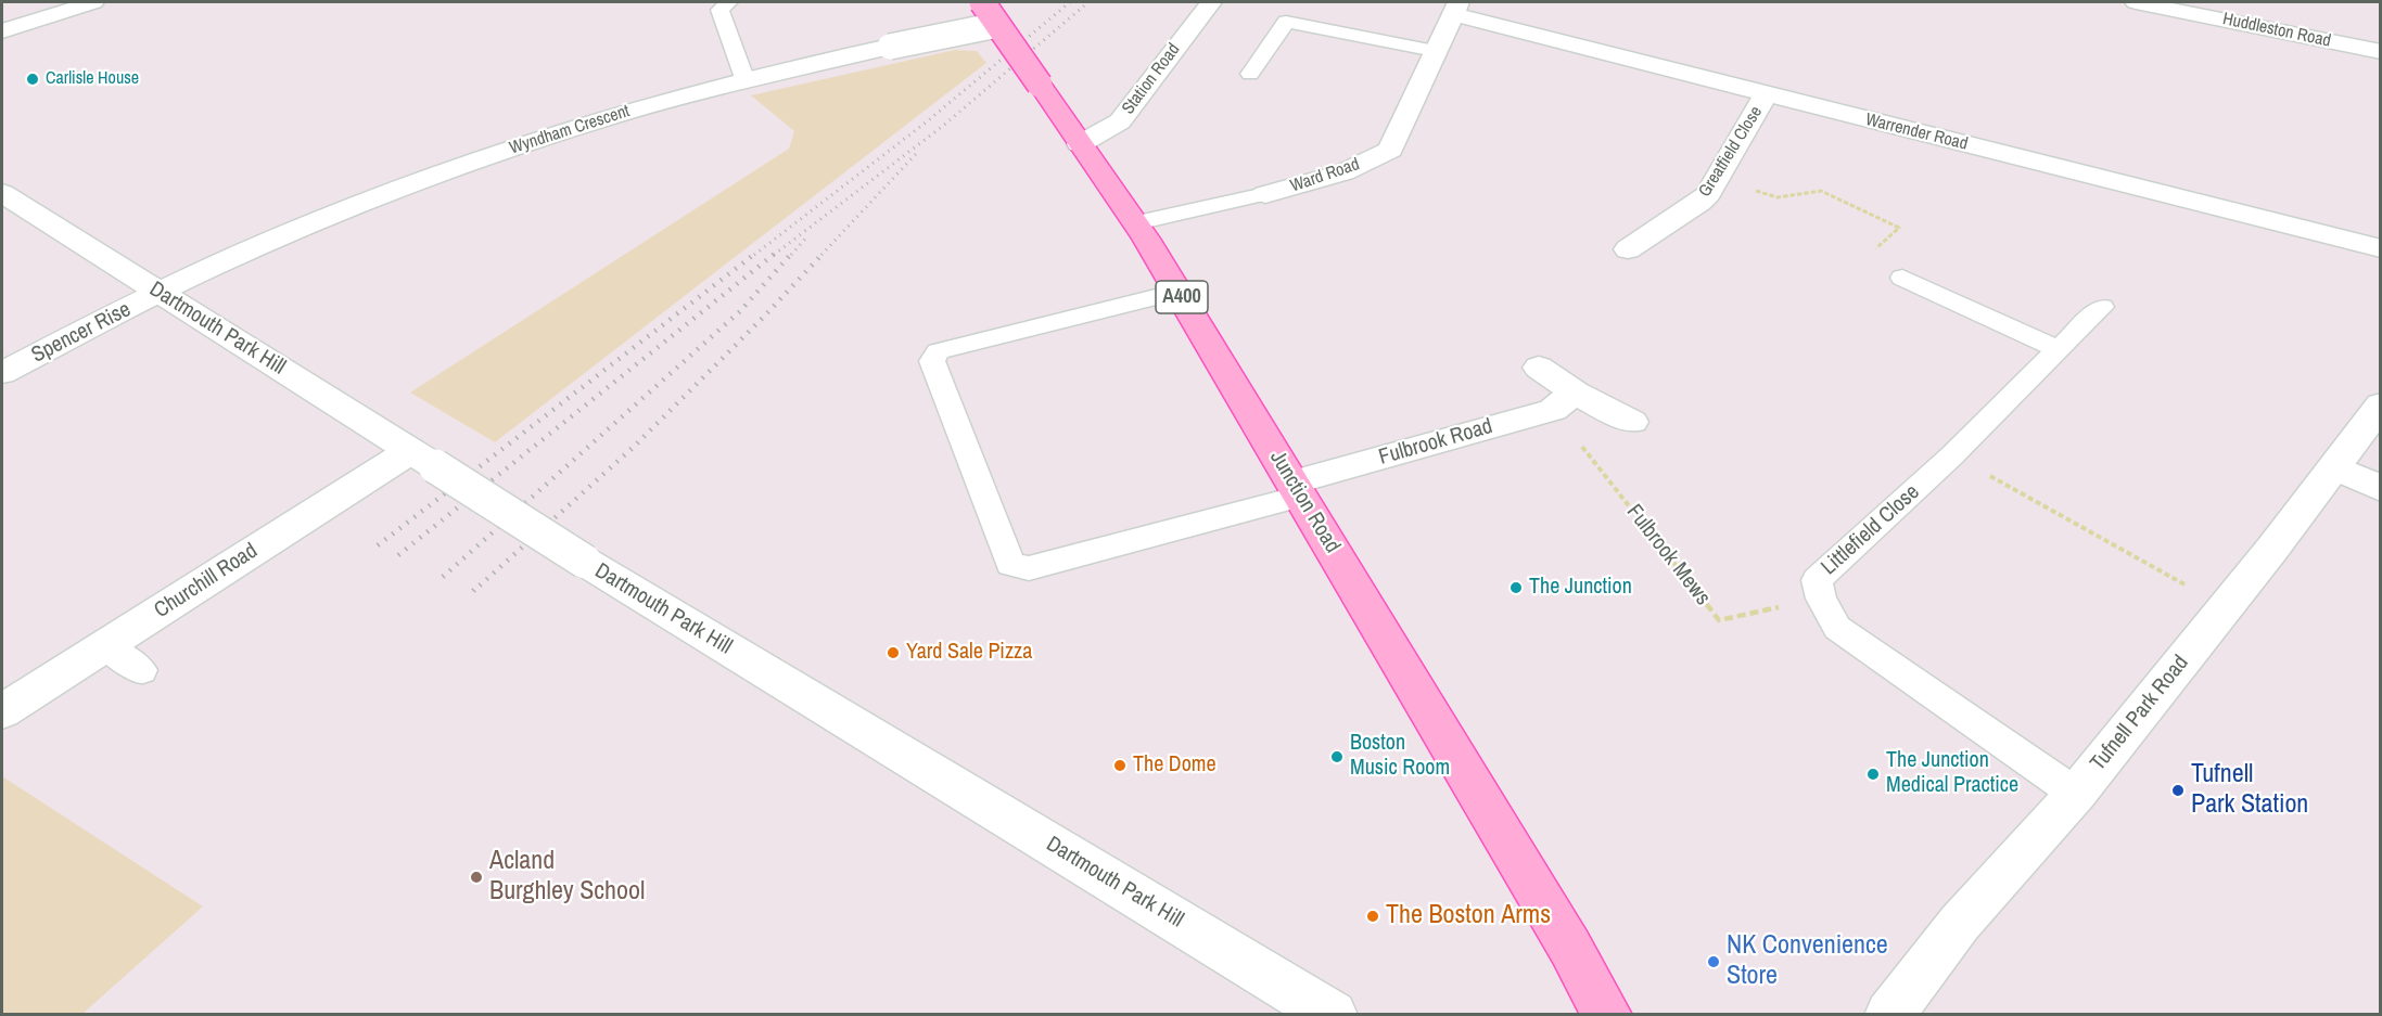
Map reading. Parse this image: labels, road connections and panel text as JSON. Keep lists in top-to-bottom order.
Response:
{
  "streets": {
    "main road": ["A400", "Junction Road"],
    "street": [
      "Huddleston Road",
      "Station Road",
      "Wyndham Crescent",
      "Warrender Road",
      "Greatfield Close",
      "Ward Road",
      "Dartmouth Park Hill",
      "Spencer Rise",
      "Fulbrook Road",
      "Churchill Road",
      "Tufnell Park Road"
    ],
    "lane": ["Littlefield Close"],
    "path": ["Fulbrook Mews"]
  },
  "crossings": [
    ["Station Road", "Junction Road"],
    ["Wyndham Crescent", "Dartmouth Park Hill"],
    ["Wyndham Crescent", "Spencer Rise"],
    ["Wyndham Crescent", "Junction Road"],
    ["Warrender Road", "Greatfield Close"],
    ["Warrender Road", "Ward Road"],
    ["Ward Road", "Junction Road"],
    ["Dartmouth Park Hill", "Spencer Rise"],
    ["Dartmouth Park Hill", "Churchill Road"],
    ["Fulbrook Road", "Junction Road"],
    ["Fulbrook Road", "Fulbrook Mews"],
    ["Littlefield Close", "Fulbrook Mews"],
    ["Littlefield Close", "Tufnell Park Road"]
  ],
  "places": [
    "Carlisle House",
    "The Junction",
    "Yard Sale Pizza",
    "Boston Music Room",
    "The Dome",
    "The Junction Medical Practice",
    "Tufnell Park Station",
    "Acland Burghley School",
    "The Boston Arms",
    "NK Convenience Store"
  ]
}
